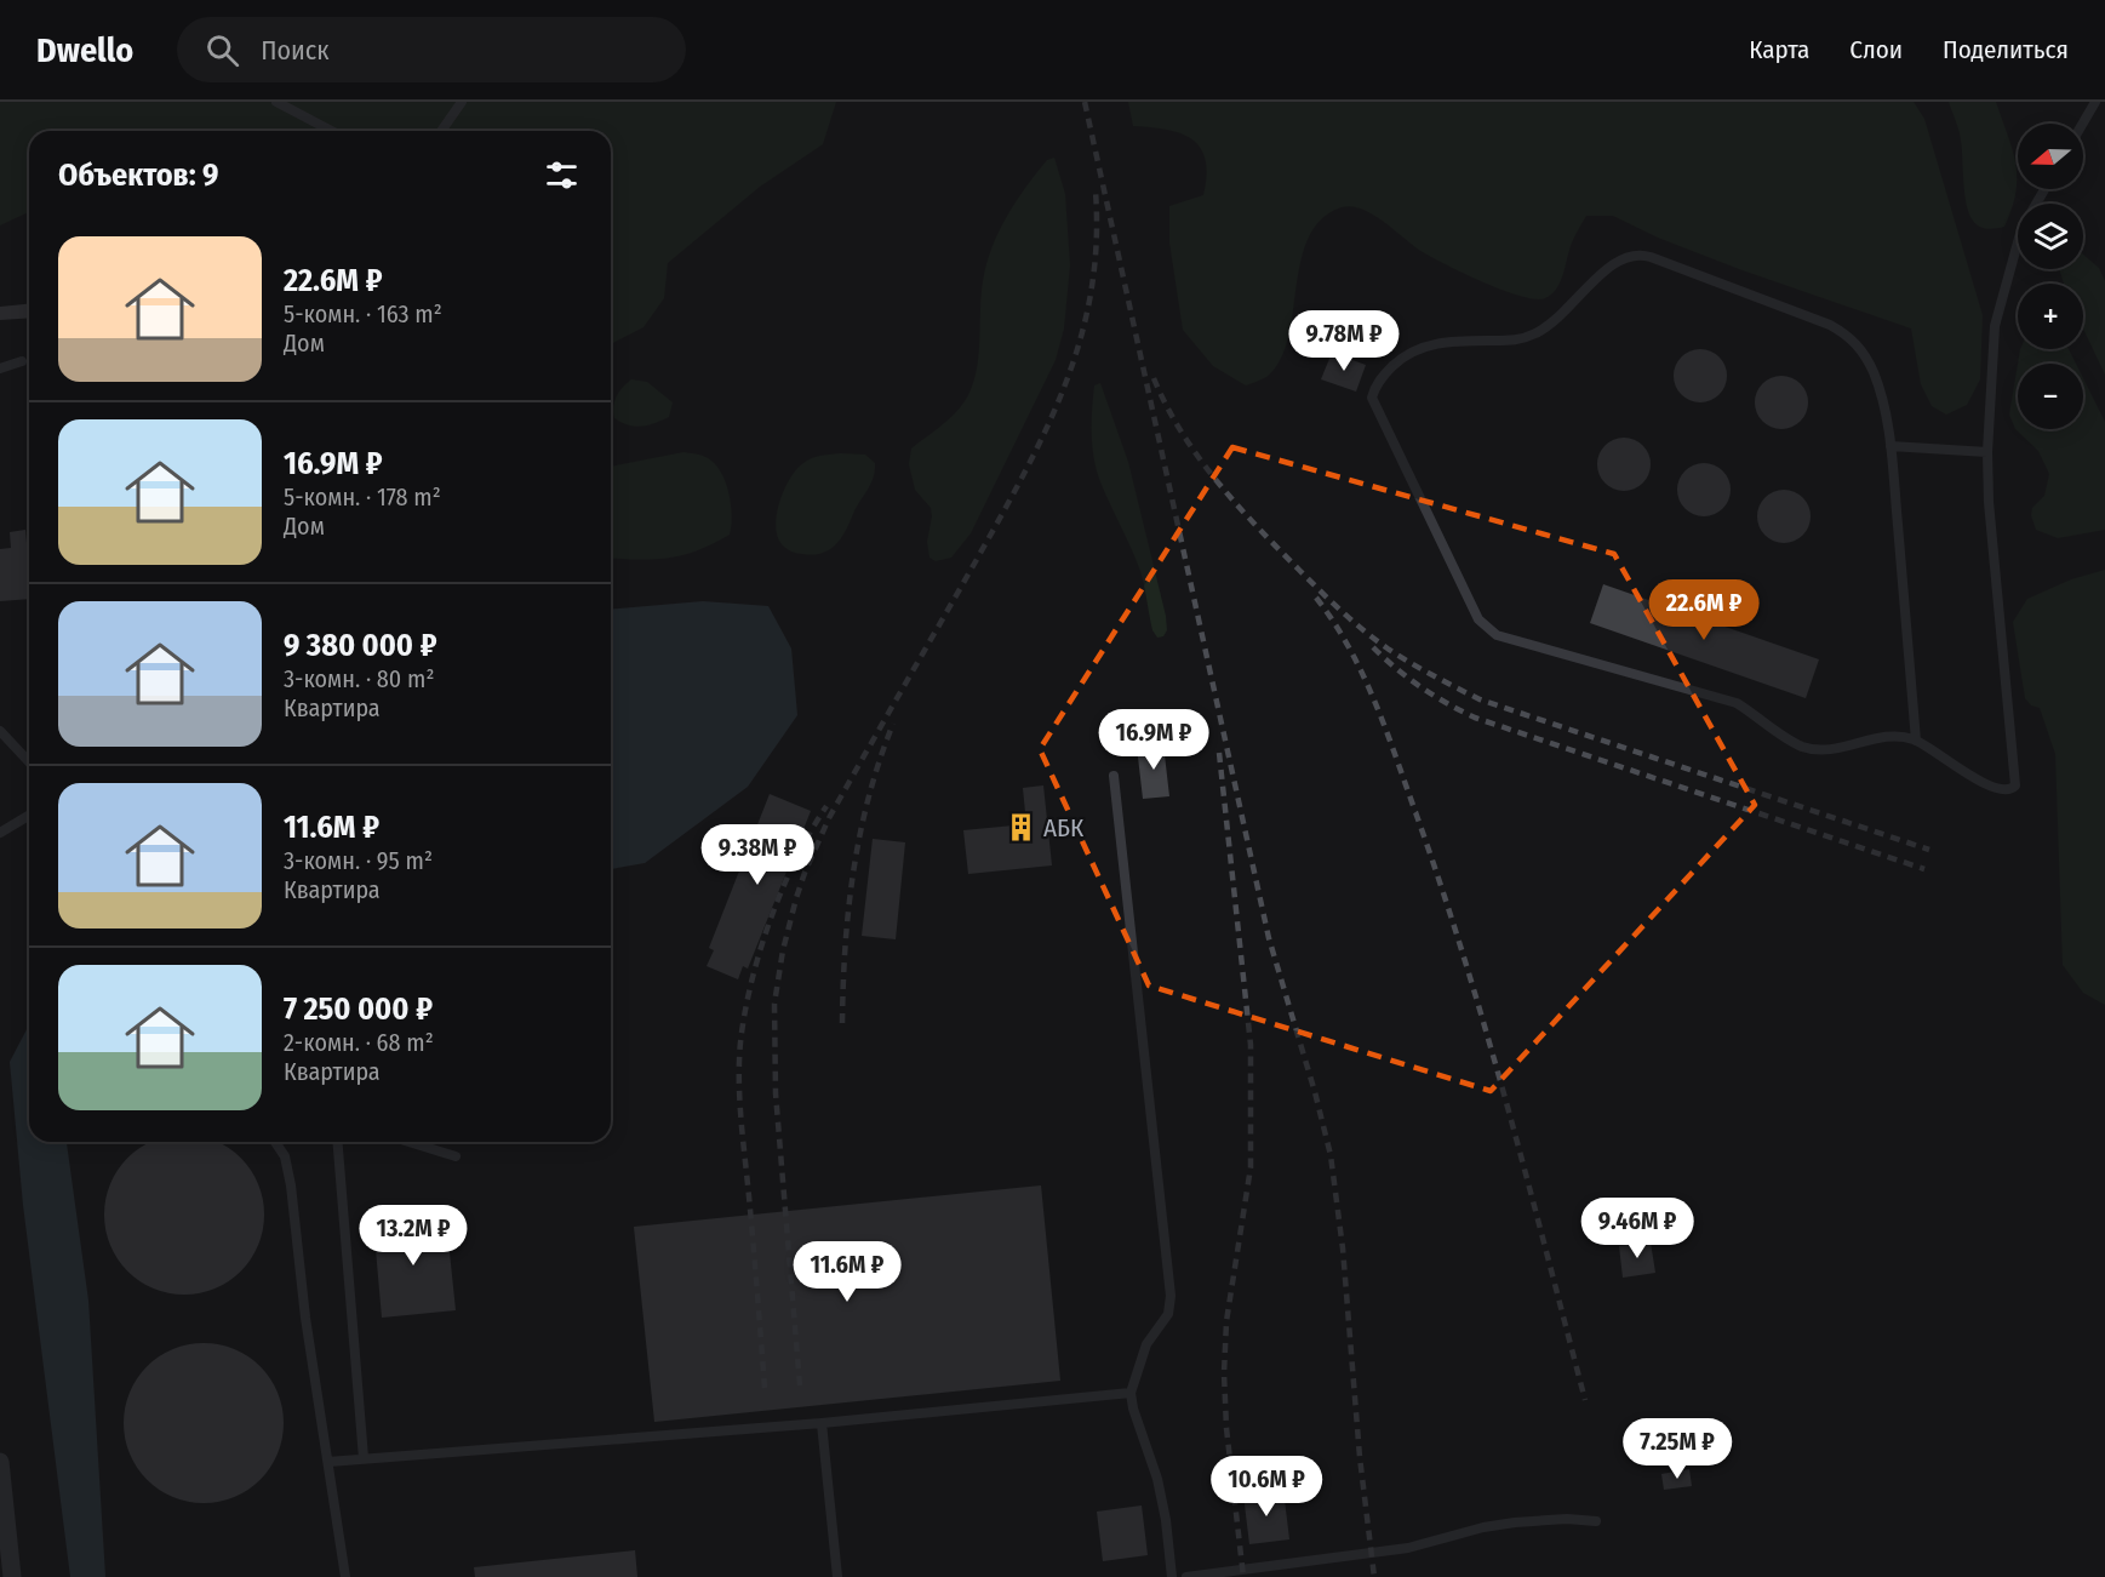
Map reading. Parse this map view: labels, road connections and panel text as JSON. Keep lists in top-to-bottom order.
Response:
{
  "places": {
    "building": ["АБК"]
  },
  "north": "left",
  "page": {
    "header": "Dwello",
    "search": "Поиск",
    "nav": ["Карта", "Слои", "Поделиться"],
    "map_buttons": ["+", "−"],
    "heading": "Объектов: 9",
    "list": [
      {
        "name": "22.6M ₽",
        "note": "5-комн. · 163 m² · Дом"
      },
      {
        "name": "16.9M ₽",
        "note": "5-комн. · 178 m² · Дом"
      },
      {
        "name": "9 380 000 ₽",
        "note": "3-комн. · 80 m² · Квартира"
      },
      {
        "name": "11.6M ₽",
        "note": "3-комн. · 95 m² · Квартира"
      },
      {
        "name": "7 250 000 ₽",
        "note": "2-комн. · 68 m² · Квартира"
      }
    ],
    "price": [
      "9.78M ₽",
      "22.6M ₽",
      "16.9M ₽",
      "9.38M ₽",
      "9.46M ₽",
      "13.2M ₽",
      "11.6M ₽",
      "7.25M ₽",
      "10.6M ₽"
    ]
  }
}
